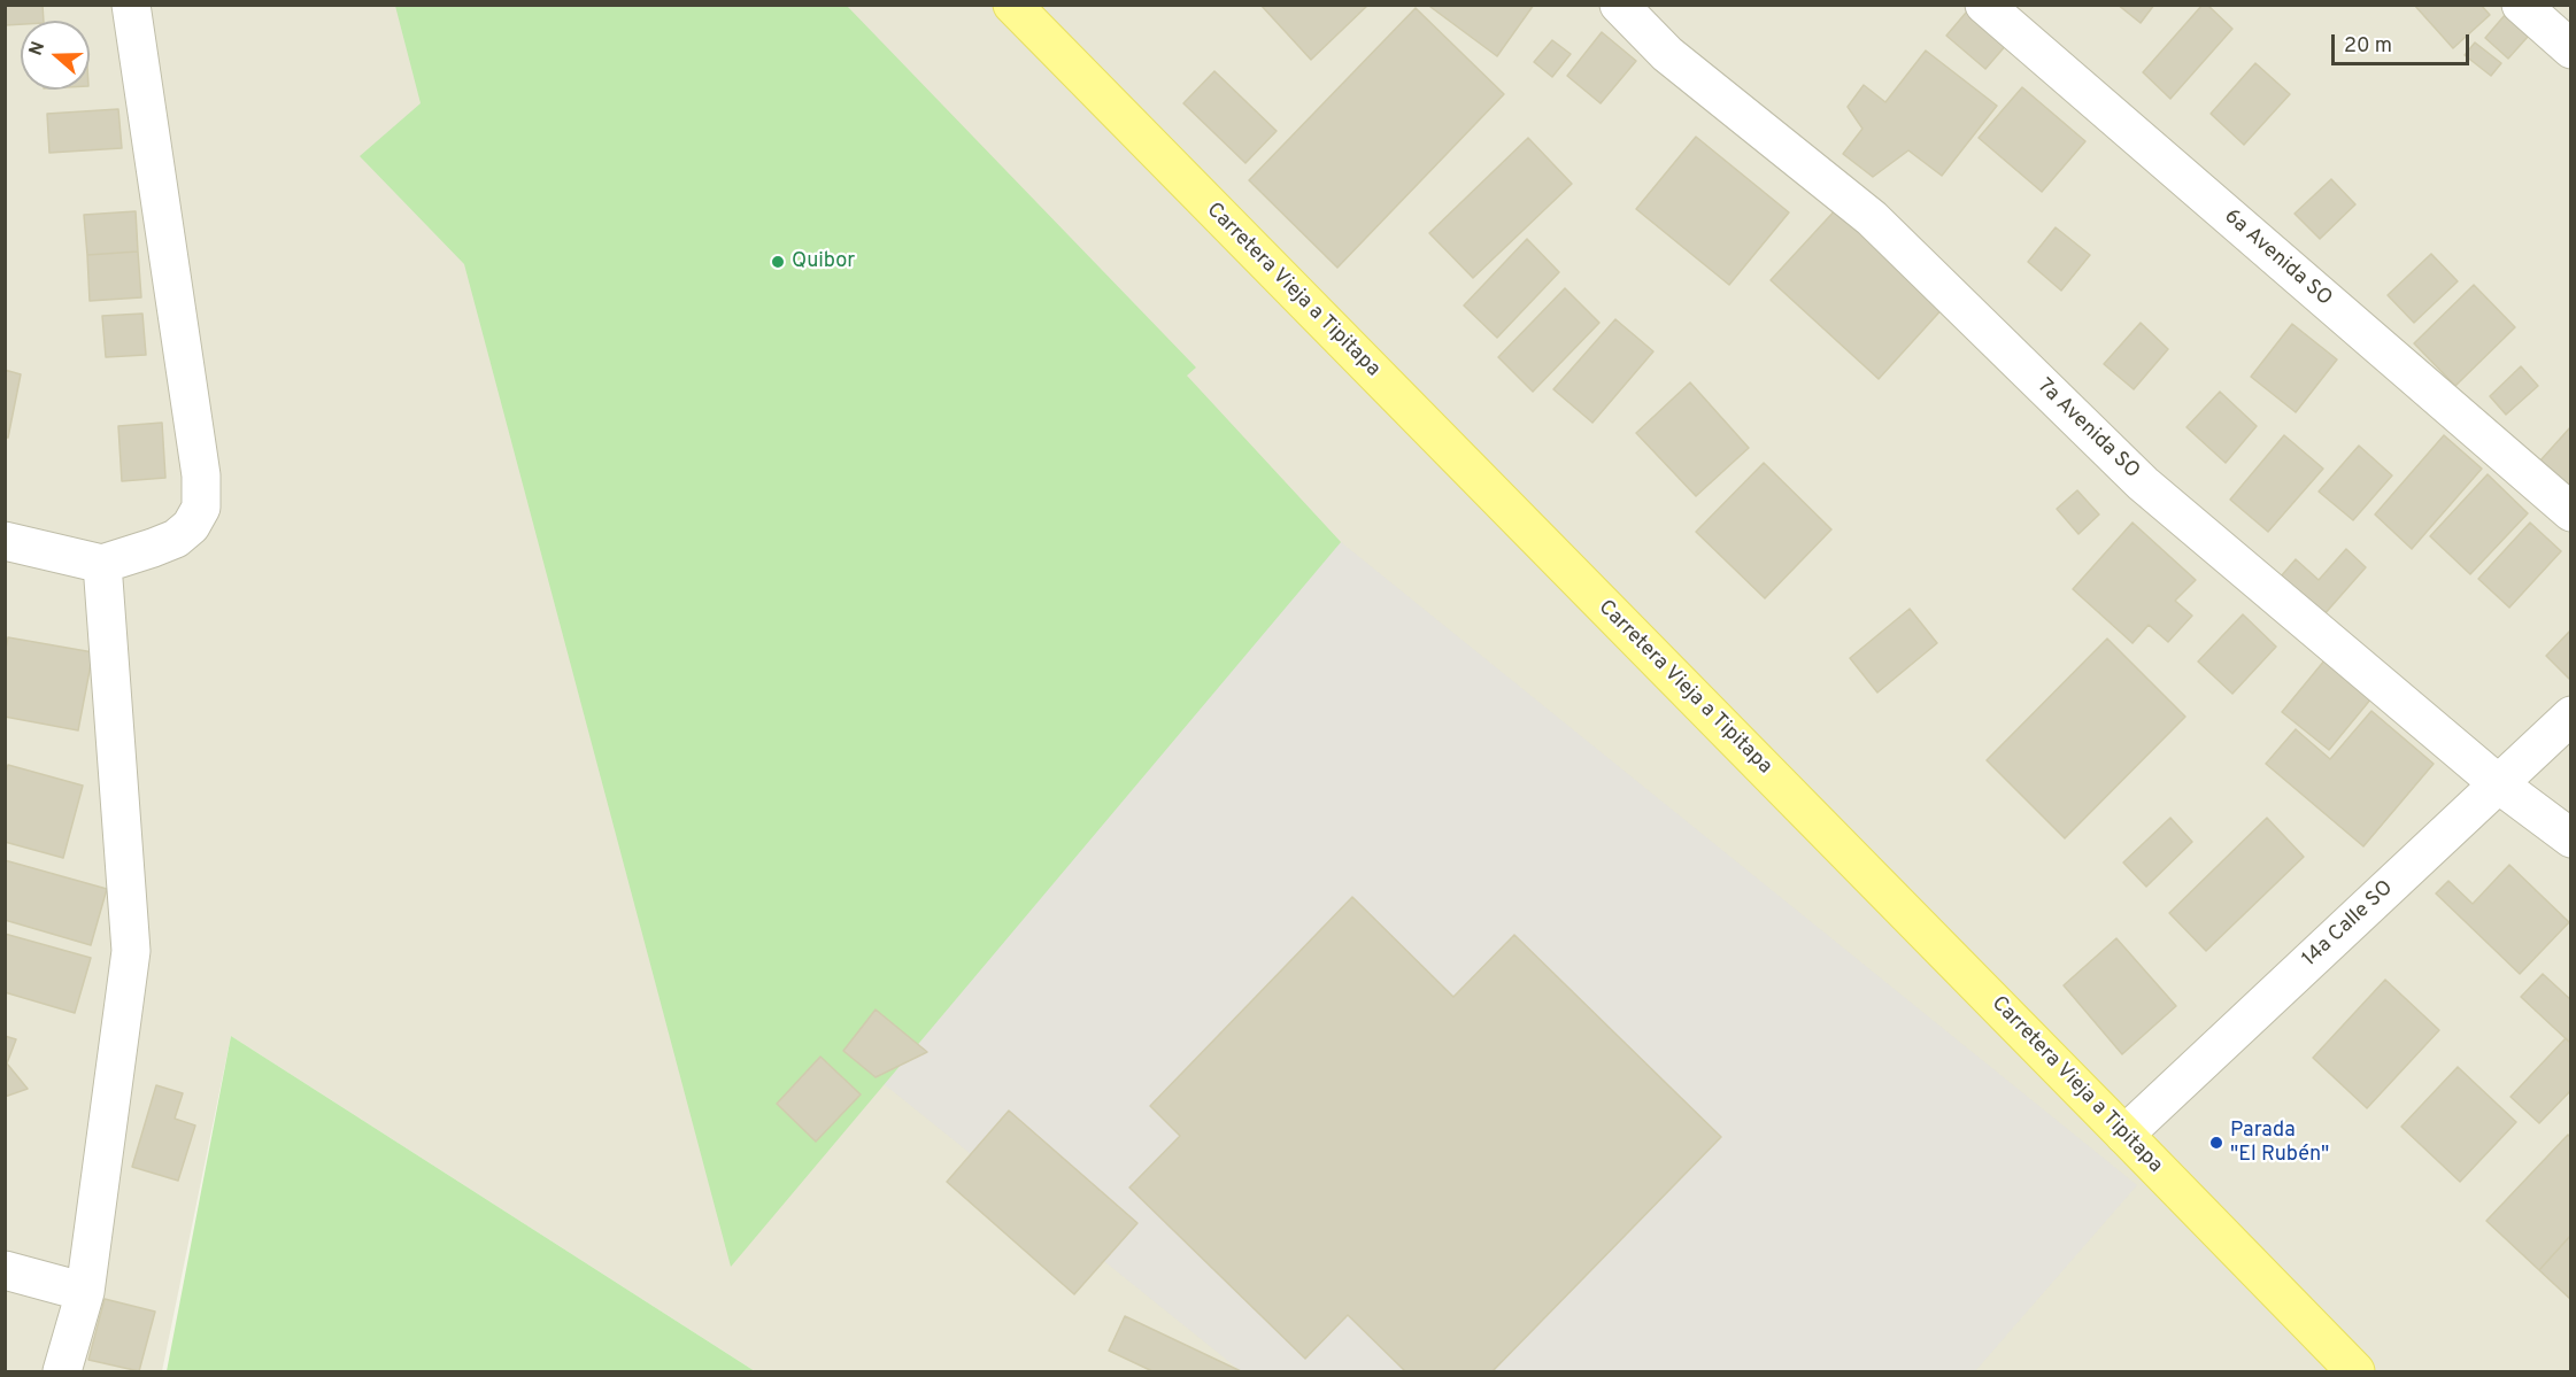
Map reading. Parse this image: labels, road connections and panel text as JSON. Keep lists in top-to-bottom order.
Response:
{
  "streets": {
    "main road": ["Carretera Vieja a Tipitapa"],
    "street": ["6a Avenida SO", "7a Avenida SO", "14a Calle SO"]
  },
  "crossings": [
    ["Carretera Vieja a Tipitapa", "14a Calle SO"],
    ["7a Avenida SO", "14a Calle SO"]
  ],
  "places": ["Quibor", "Parada \"El Rubén\""],
  "scale_bar": "20 m",
  "north": "left"
}
